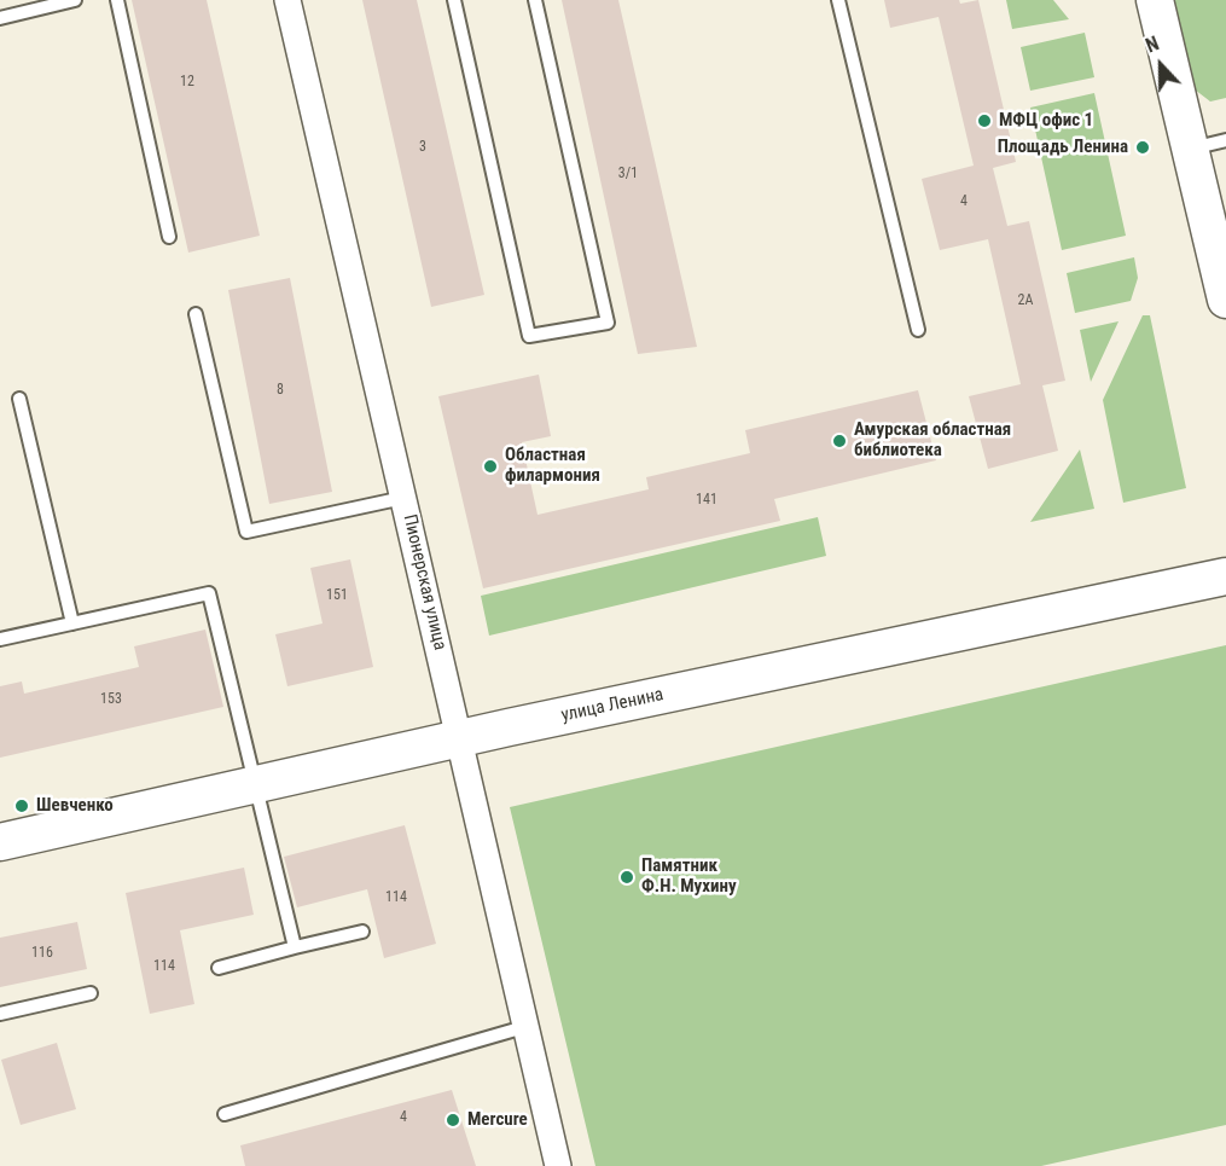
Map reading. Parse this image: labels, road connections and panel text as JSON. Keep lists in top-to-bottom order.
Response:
{
  "streets": {
    "main road": ["улица Ленина"],
    "street": ["Пионерская улица"]
  },
  "crossings": [
    ["Пионерская улица", "улица Ленина"]
  ],
  "places": [
    "МФЦ офис 1",
    "Площадь Ленина",
    "Амурская областная библиотека",
    "Областная филармония",
    "Шевченко",
    "Памятник Ф.Н. Мухину",
    "Mercure"
  ],
  "house_numbers": [
    "12",
    "3",
    "3/1",
    "4",
    "2А",
    "8",
    "141",
    "151",
    "153",
    "114",
    "116",
    "114",
    "4"
  ],
  "north": "top"
}
